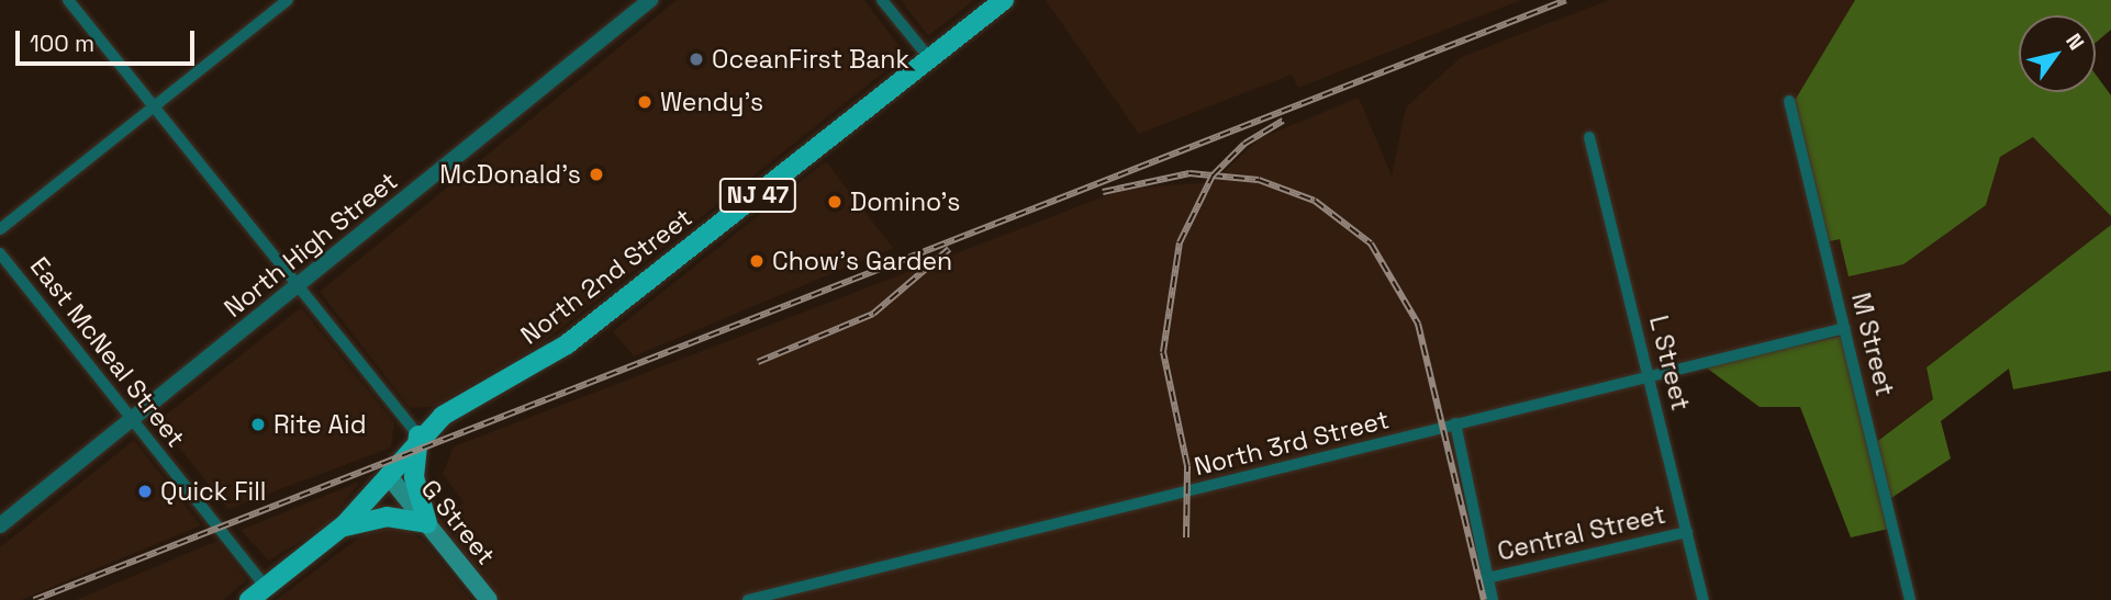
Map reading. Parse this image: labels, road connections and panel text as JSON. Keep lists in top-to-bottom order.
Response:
{
  "streets": {
    "main road": ["NJ 47", "North 2nd Street", "G Street"],
    "street": [
      "North High Street",
      "M Street",
      "East McNeal Street",
      "L Street",
      "North 3rd Street",
      "Central Street"
    ]
  },
  "crossings": [
    ["North High Street", "East McNeal Street"],
    ["North 2nd Street", "East McNeal Street"],
    ["North 2nd Street", "G Street"],
    ["M Street", "North 3rd Street"],
    ["L Street", "North 3rd Street"],
    ["L Street", "Central Street"]
  ],
  "places": [
    "OceanFirst Bank",
    "Wendy's",
    "McDonald's",
    "Domino's",
    "Chow's Garden",
    "Rite Aid",
    "Quick Fill"
  ],
  "scale_bar": "100 m",
  "north": "top right"
}
